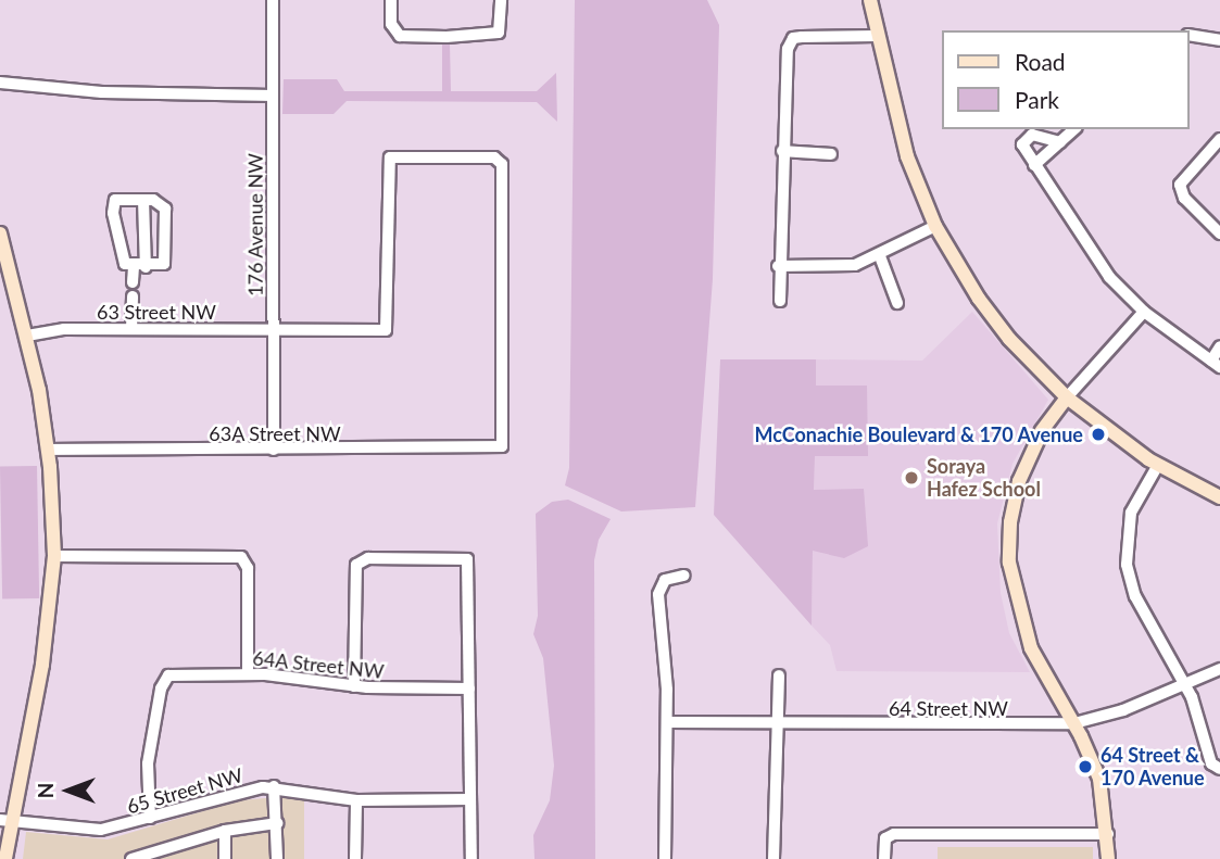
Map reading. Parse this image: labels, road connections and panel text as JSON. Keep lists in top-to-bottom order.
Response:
{
  "streets": {
    "street": [
      "176 Avenue NW",
      "63 Street NW",
      "63A Street NW",
      "64A Street NW",
      "64 Street NW",
      "65 Street NW"
    ]
  },
  "crossings": [
    ["176 Avenue NW", "63 Street NW"],
    ["176 Avenue NW", "63A Street NW"],
    ["63 Street NW", "63A Street NW"],
    ["64A Street NW", "65 Street NW"]
  ],
  "places": ["McConachie Boulevard & 170 Avenue", "Soraya Hafez School", "64 Street & 170 Avenue"],
  "legend": ["Road", "Park"],
  "north": "left"
}
